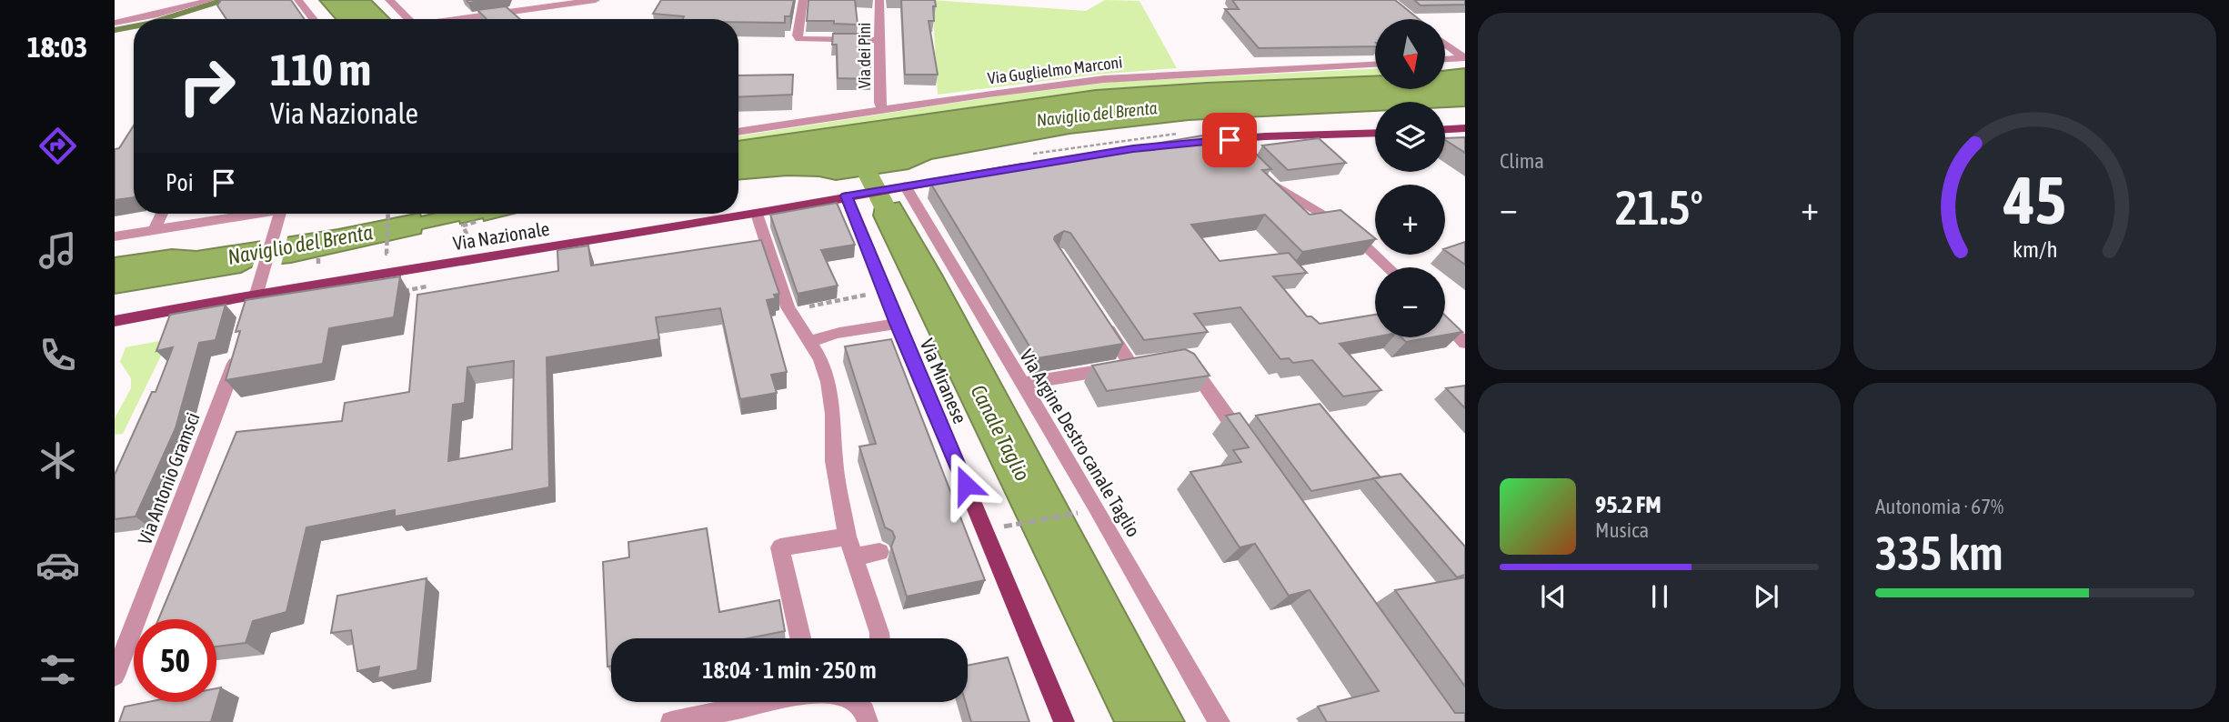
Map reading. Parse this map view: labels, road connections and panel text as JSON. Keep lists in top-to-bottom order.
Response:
{
  "streets": {
    "main road": ["Via Nazionale", "Via Miranese"],
    "street": [
      "Via dei Pini",
      "Via Guglielmo Marconi",
      "Via Argine Destro canale Taglio",
      "Via Antonio Gramsci"
    ]
  },
  "crossings": [
    ["Via dei Pini", "Via Guglielmo Marconi"],
    ["Via Nazionale", "Via Miranese"],
    ["Via Nazionale", "Via Argine Destro canale Taglio"],
    ["Via Nazionale", "Via Antonio Gramsci"]
  ],
  "water": ["Naviglio del Brenta", "Canale Taglio"],
  "north": "bottom",
  "page": {
    "tabs": "18:03",
    "tile": [
      "Clima",
      ["Autonomia · 67%", "335 km"]
    ],
    "map_buttons": ["+", "−"],
    "turn": ["110 m", "Via Nazionale"],
    "then": "Poi",
    "heat": ["−", "21.5°", "+"],
    "song": ["95.2 FM", "Musica"],
    "limit": "50",
    "trip": "18:04 · 1 min · 250 m",
    "gauge": ["45", "km/h"]
  }
}
